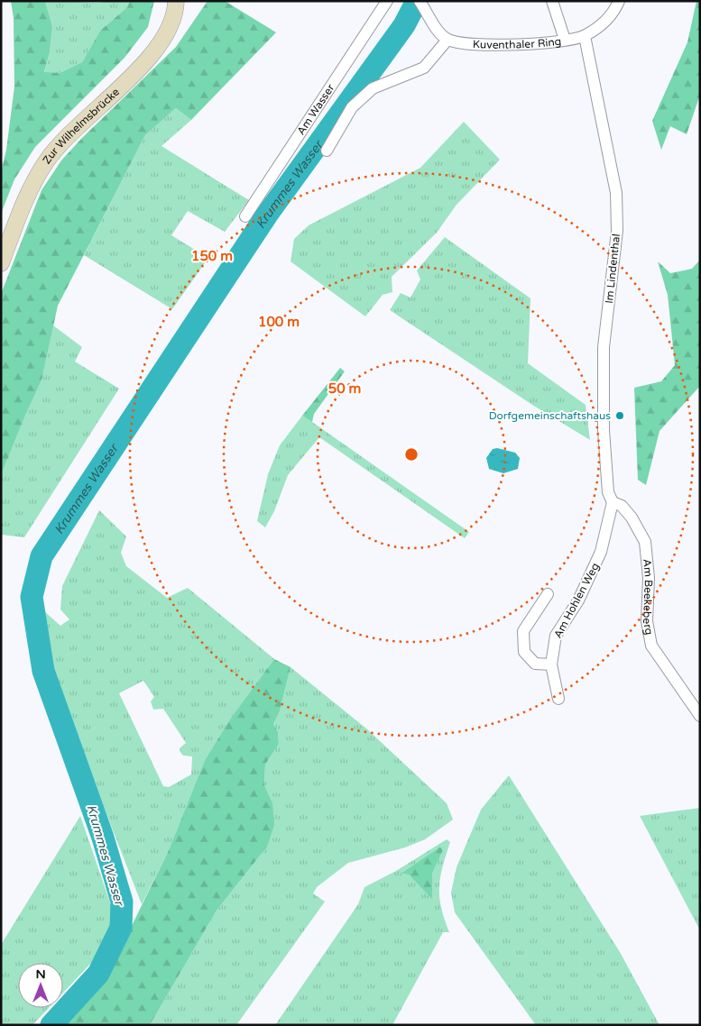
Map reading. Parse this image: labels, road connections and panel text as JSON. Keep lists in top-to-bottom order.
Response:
{
  "streets": {
    "street": [
      "Kuventhaler Ring",
      "Am Wasser",
      "Zur Wilhelmsbrücke",
      "Im Lindenthal",
      "Am Beekeberg",
      "Am Hohlen Weg"
    ]
  },
  "crossings": [
    ["Kuventhaler Ring", "Im Lindenthal"],
    ["Im Lindenthal", "Am Beekeberg"],
    ["Im Lindenthal", "Am Hohlen Weg"],
    ["Am Beekeberg", "Am Hohlen Weg"]
  ],
  "water": ["Krummes Wasser"],
  "places": ["Dorfgemeinschaftshaus"],
  "north": "top",
  "rings": ["150 m", "100 m", "50 m"]
}
